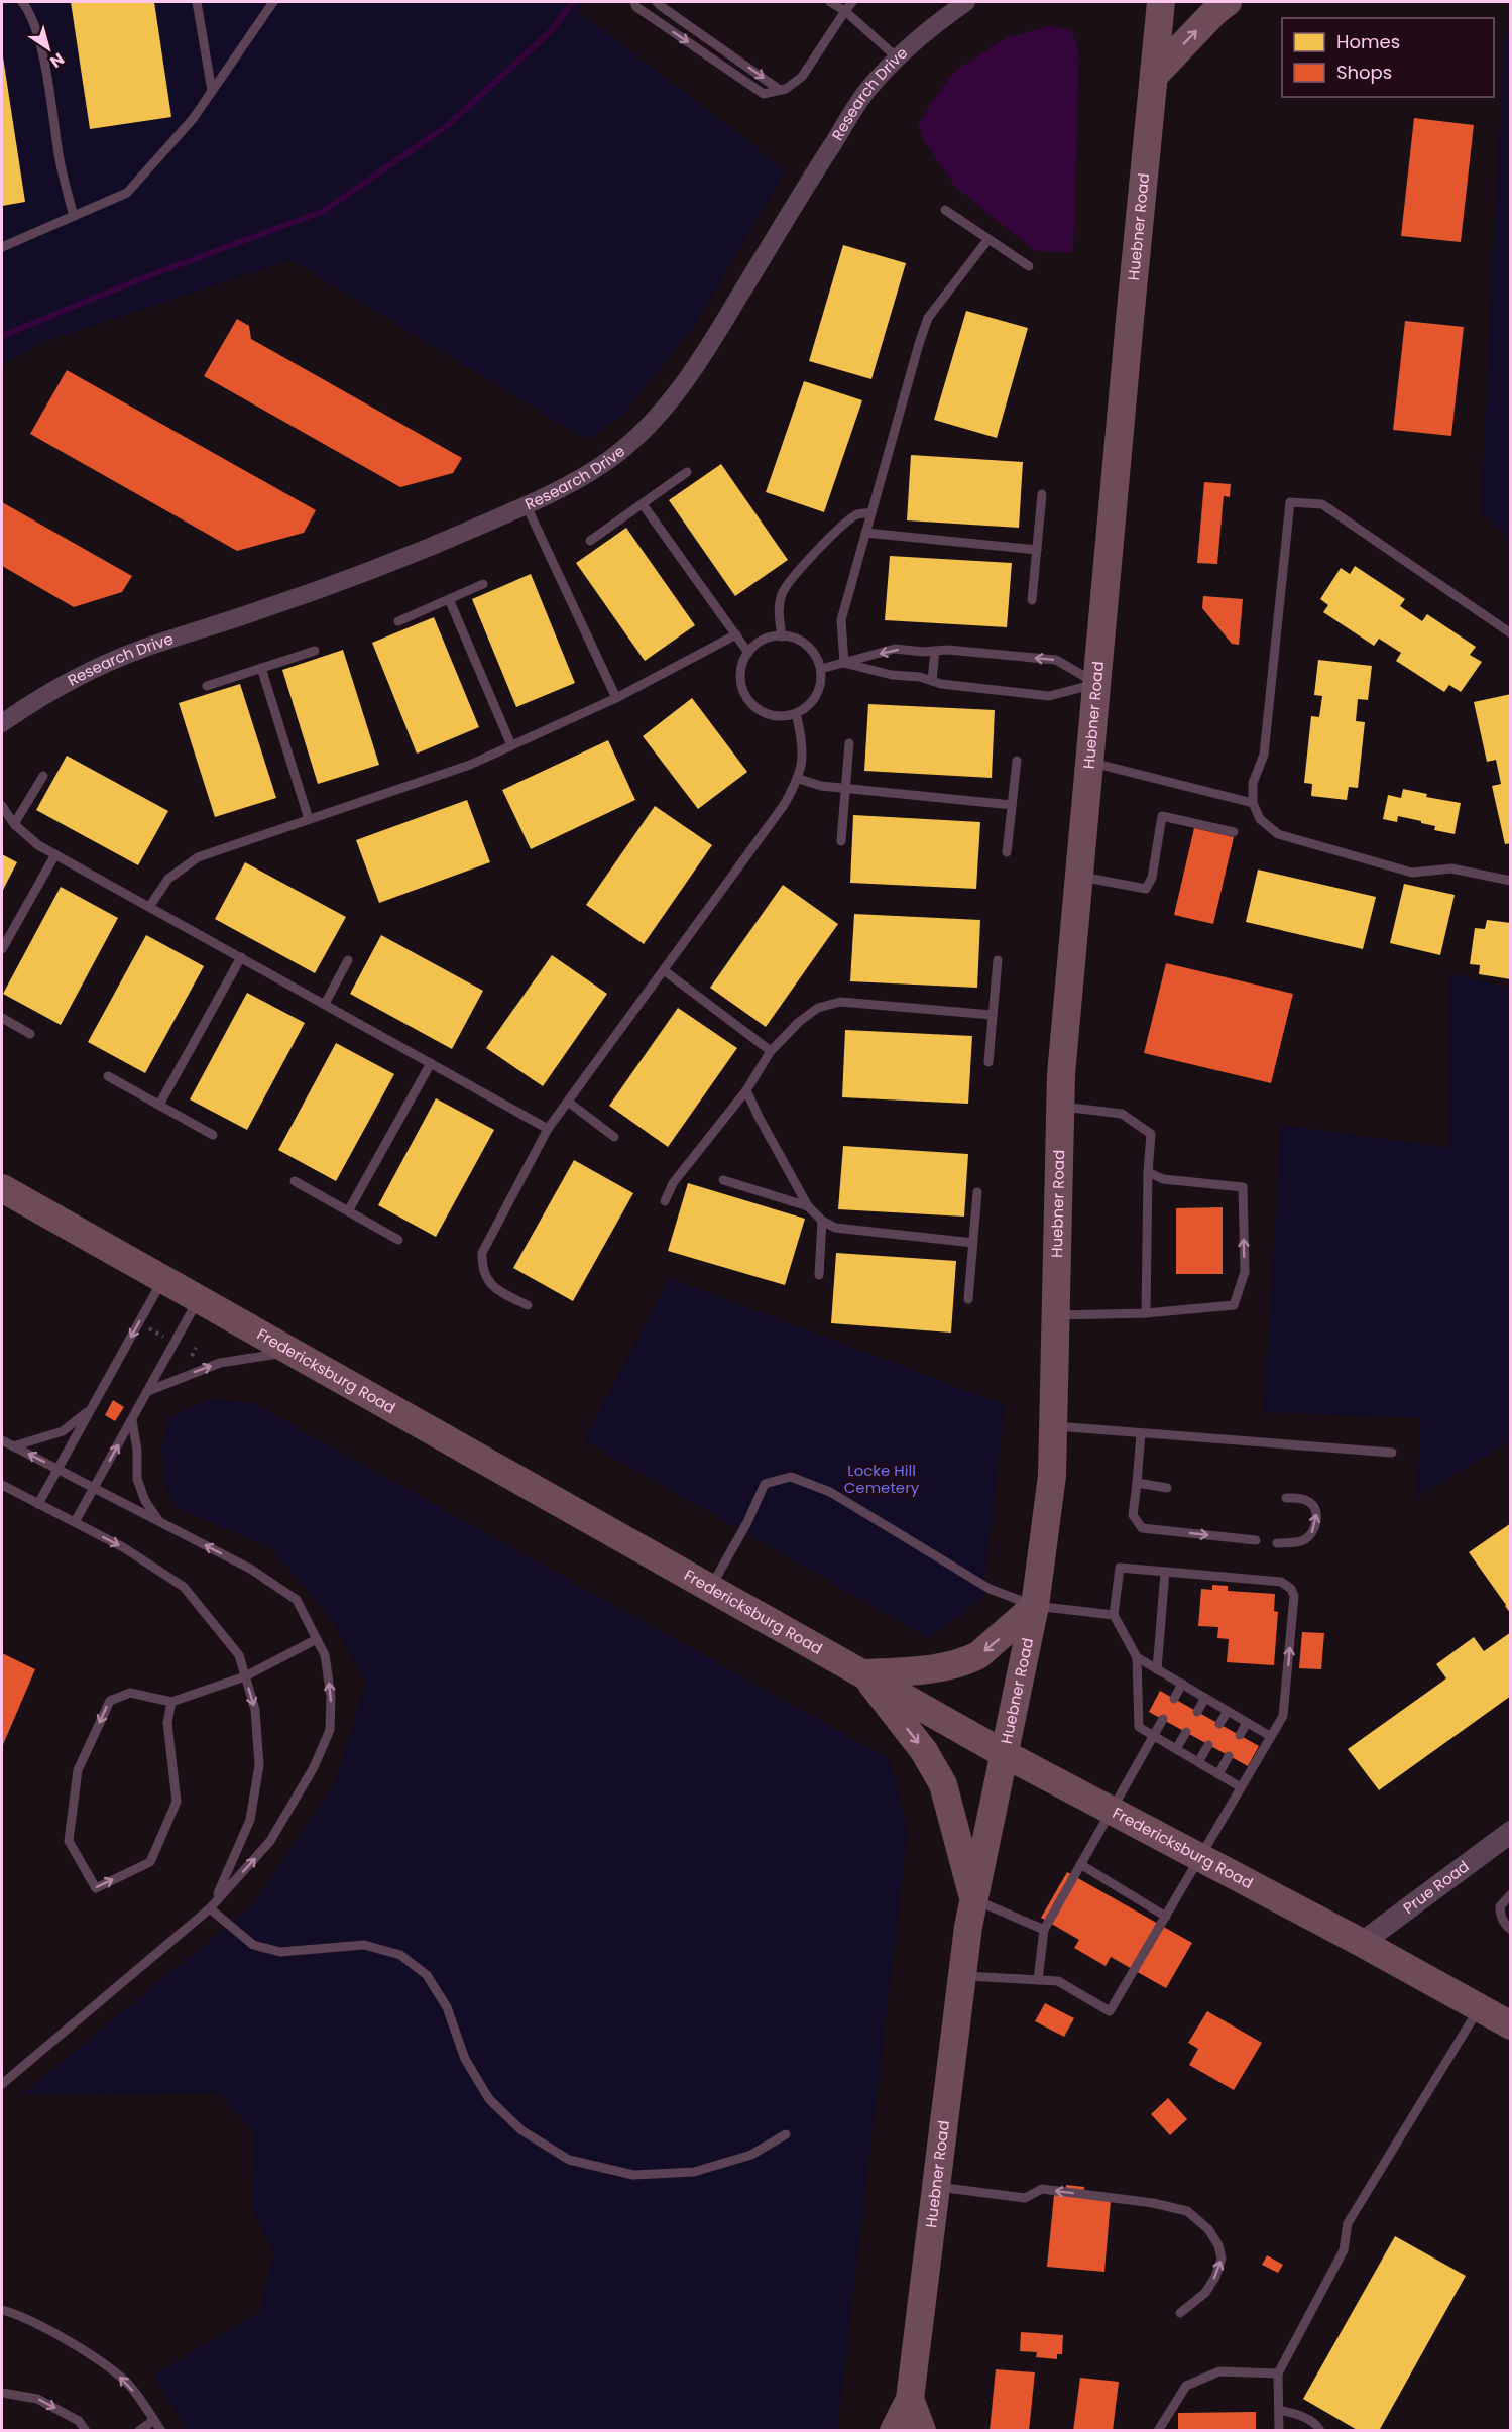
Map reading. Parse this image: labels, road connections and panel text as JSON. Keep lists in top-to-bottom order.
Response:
{
  "streets": {
    "main road": ["Huebner Road", "Fredericksburg Road"],
    "street": ["Research Drive", "Prue Road"]
  },
  "crossings": [
    ["Huebner Road", "Fredericksburg Road"],
    ["Fredericksburg Road", "Prue Road"]
  ],
  "parks": ["Locke Hill Cemetery"],
  "legend": ["Homes", "Shops"],
  "north": "bottom right"
}
